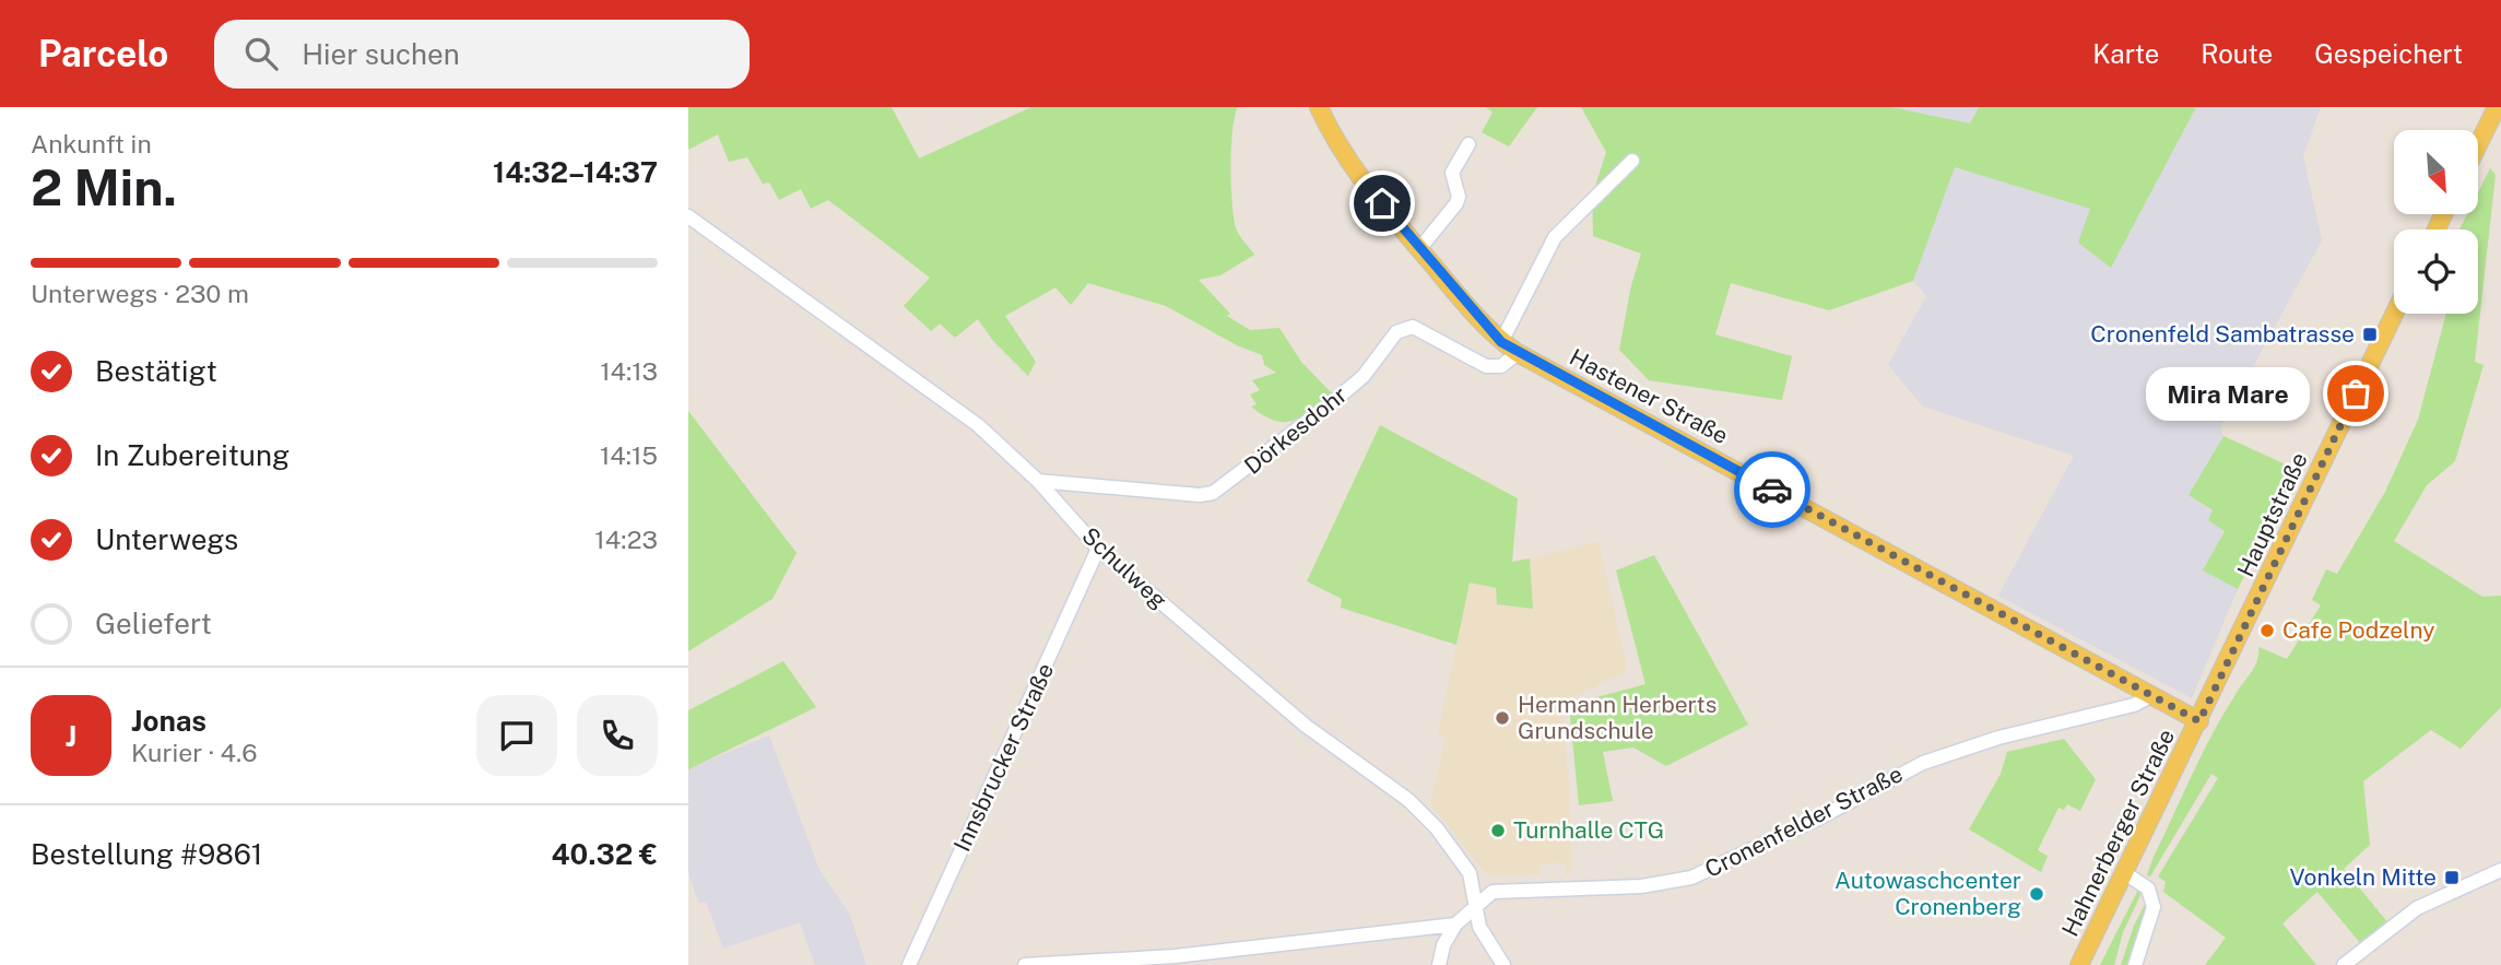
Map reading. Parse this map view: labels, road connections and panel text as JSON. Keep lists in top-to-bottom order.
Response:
{
  "streets": {
    "main road": ["Hastener Straße", "Hauptstraße", "Hahnerberger Straße"],
    "street": [
      "Dörkesdohr",
      "Schulweg",
      "Innsbrucker Straße",
      "Cronenfelder Straße"
    ]
  },
  "crossings": [
    ["Hastener Straße", "Dörkesdohr"],
    ["Hastener Straße", "Hauptstraße"],
    ["Hastener Straße", "Cronenfelder Straße"],
    ["Hastener Straße", "Hahnerberger Straße"],
    ["Dörkesdohr", "Schulweg"],
    ["Hauptstraße", "Hahnerberger Straße"],
    ["Schulweg", "Innsbrucker Straße"],
    ["Schulweg", "Cronenfelder Straße"]
  ],
  "places": {
    "transit": ["Cronenfeld Sambatrasse", "Vonkeln Mitte"],
    "other": [
      "Mira Mare",
      "Cafe Podzelny",
      "Hermann Herberts Grundschule",
      "Turnhalle CTG",
      "Autowaschcenter Cronenberg"
    ]
  },
  "north": "bottom right",
  "page": {
    "header": "Parcelo",
    "search": "Hier suchen",
    "nav": ["Karte", "Route", "Gespeichert"],
    "heading": ["2 Min.", "Ankunft in", "14:32–14:37"],
    "panel": [
      "Jonas",
      "Kurier · 4.6",
      "Bestellung #9861",
      "40.32 €"
    ],
    "bar": "Unterwegs · 230 m",
    "list": [
      ["Bestätigt", "14:13"],
      ["In Zubereitung", "14:15"],
      ["Unterwegs", "14:23"],
      "Geliefert"
    ],
    "bubble": "Mira Mare",
    "round": "J"
  }
}
